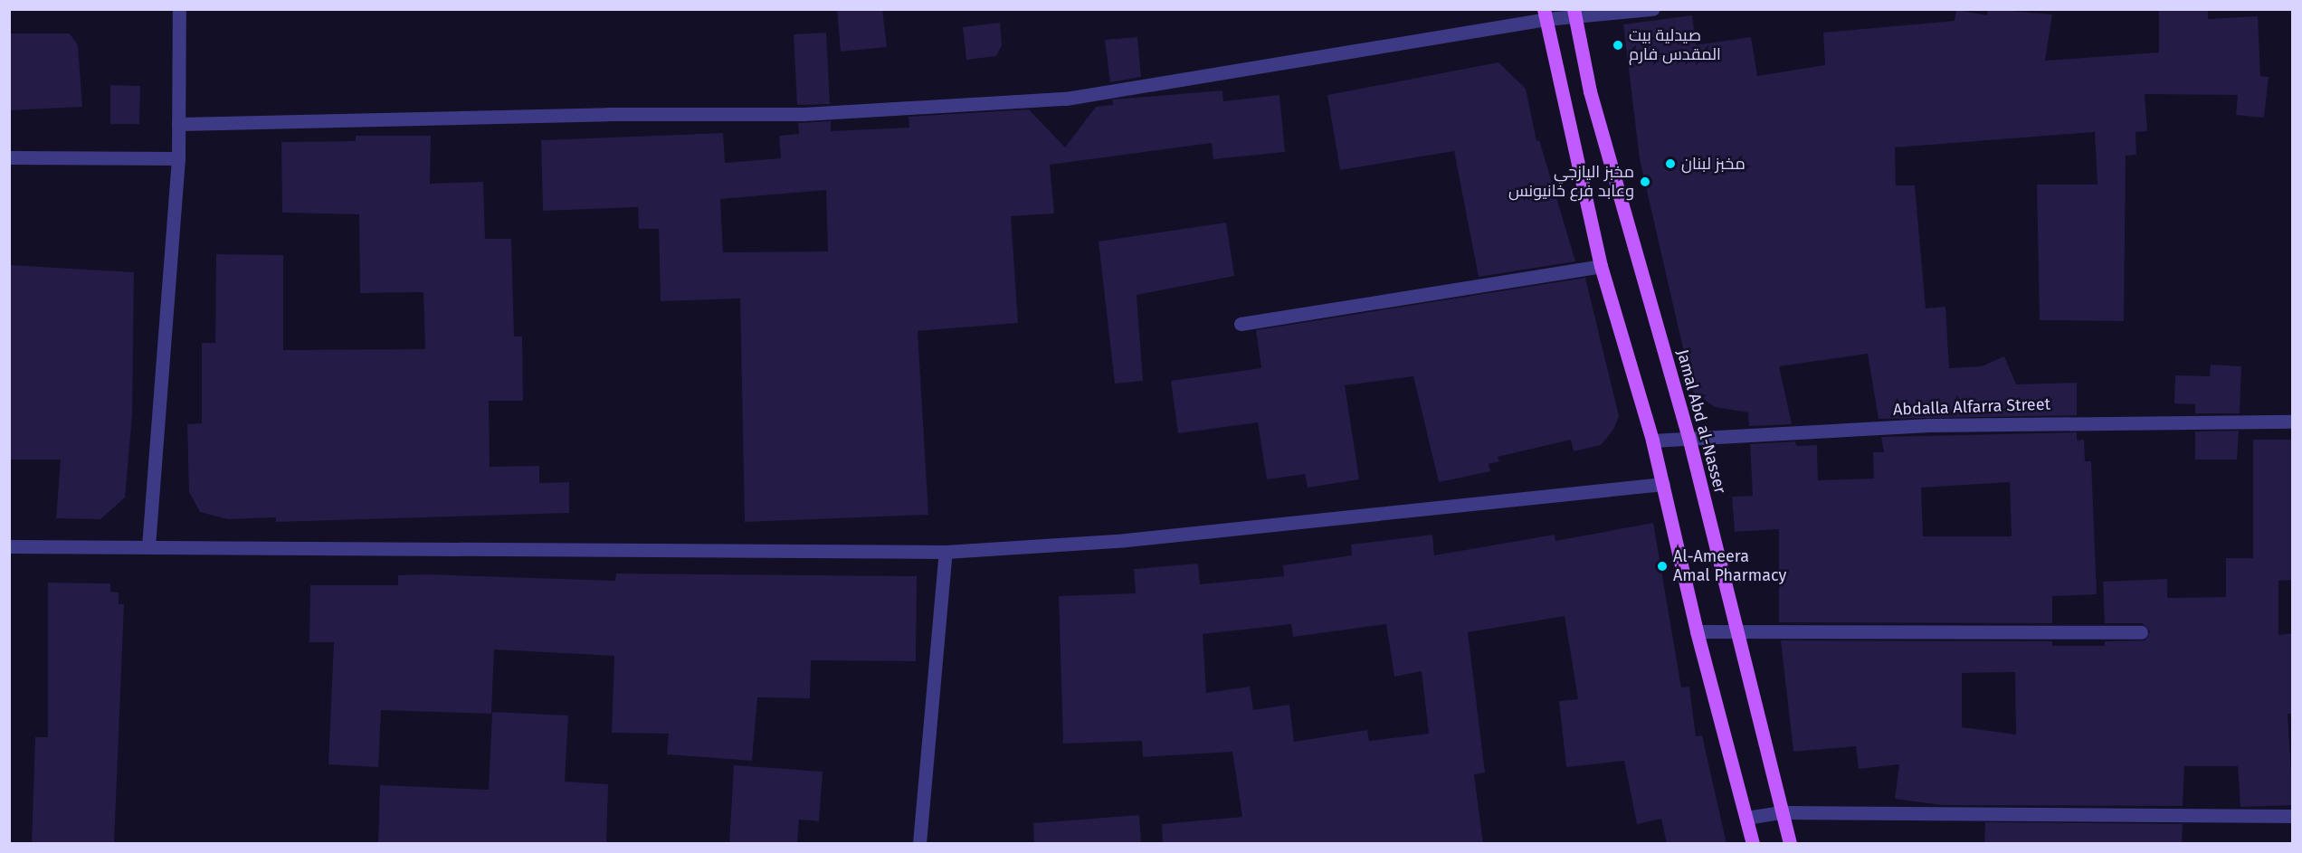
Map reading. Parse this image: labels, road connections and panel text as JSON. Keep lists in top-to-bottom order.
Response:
{
  "streets": {
    "main road": ["Jamal Abd al-Nasser"],
    "street": ["Abdalla Alfarra Street"]
  },
  "crossings": [
    ["Abdalla Alfarra Street", "Jamal Abd al-Nasser"]
  ],
  "places": [
    "صيدلية بيت المقدس فارم",
    "مخبز لبنان",
    "مخبز اليازجي وعابد فرع خانيونس",
    "Al-Ameera Amal Pharmacy"
  ]
}
